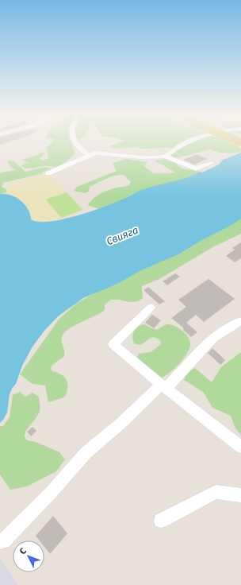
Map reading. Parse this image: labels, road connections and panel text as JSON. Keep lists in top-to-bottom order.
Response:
{
  "water": ["Свияга"],
  "north": "top left"
}
